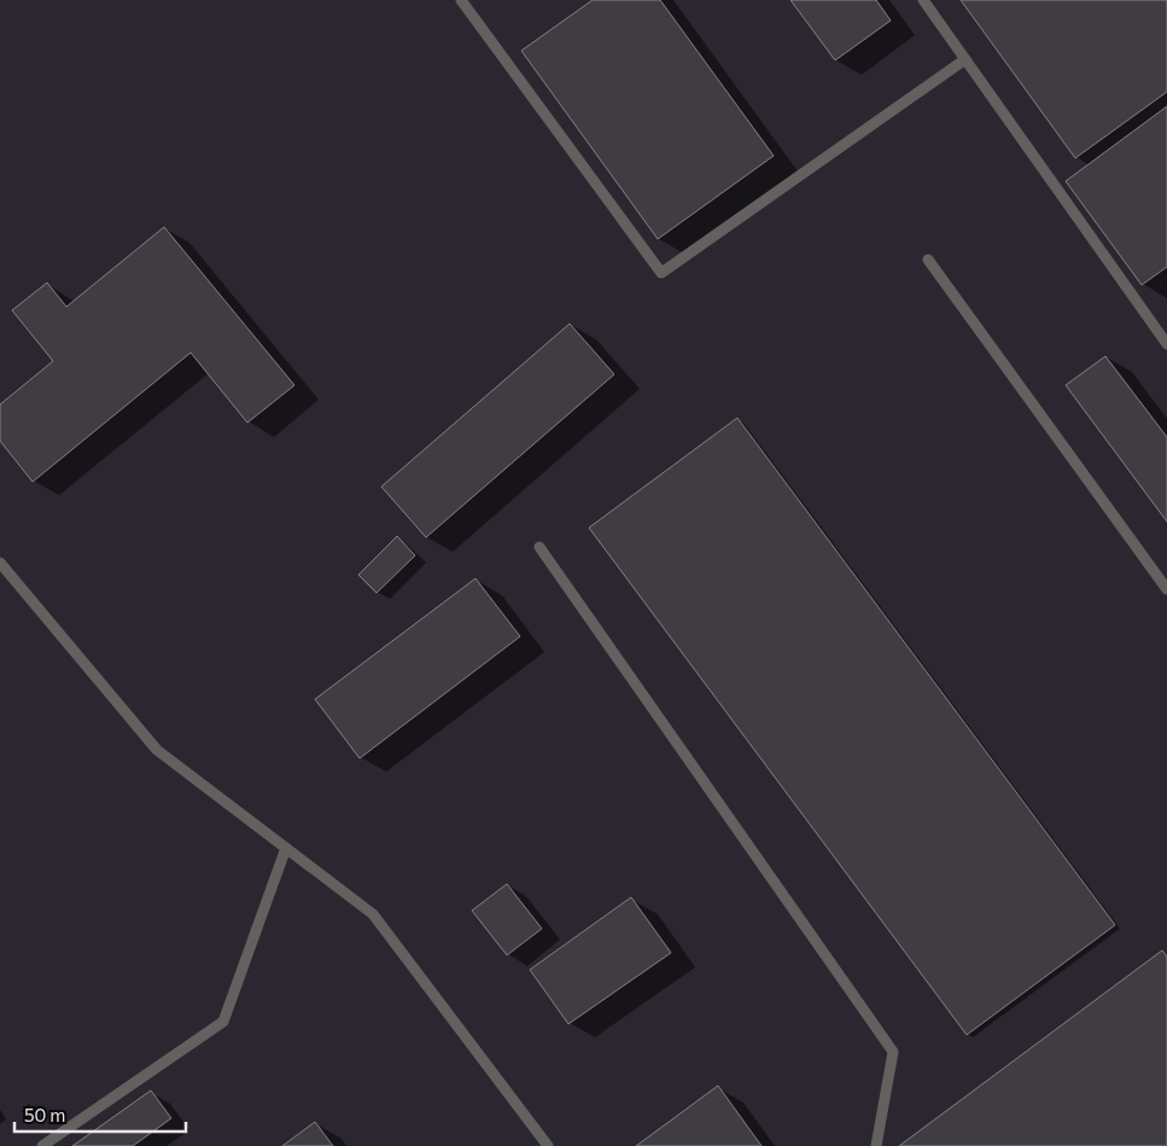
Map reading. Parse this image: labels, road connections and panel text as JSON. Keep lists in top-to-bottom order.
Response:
{
  "scale_bar": "50 m"
}
